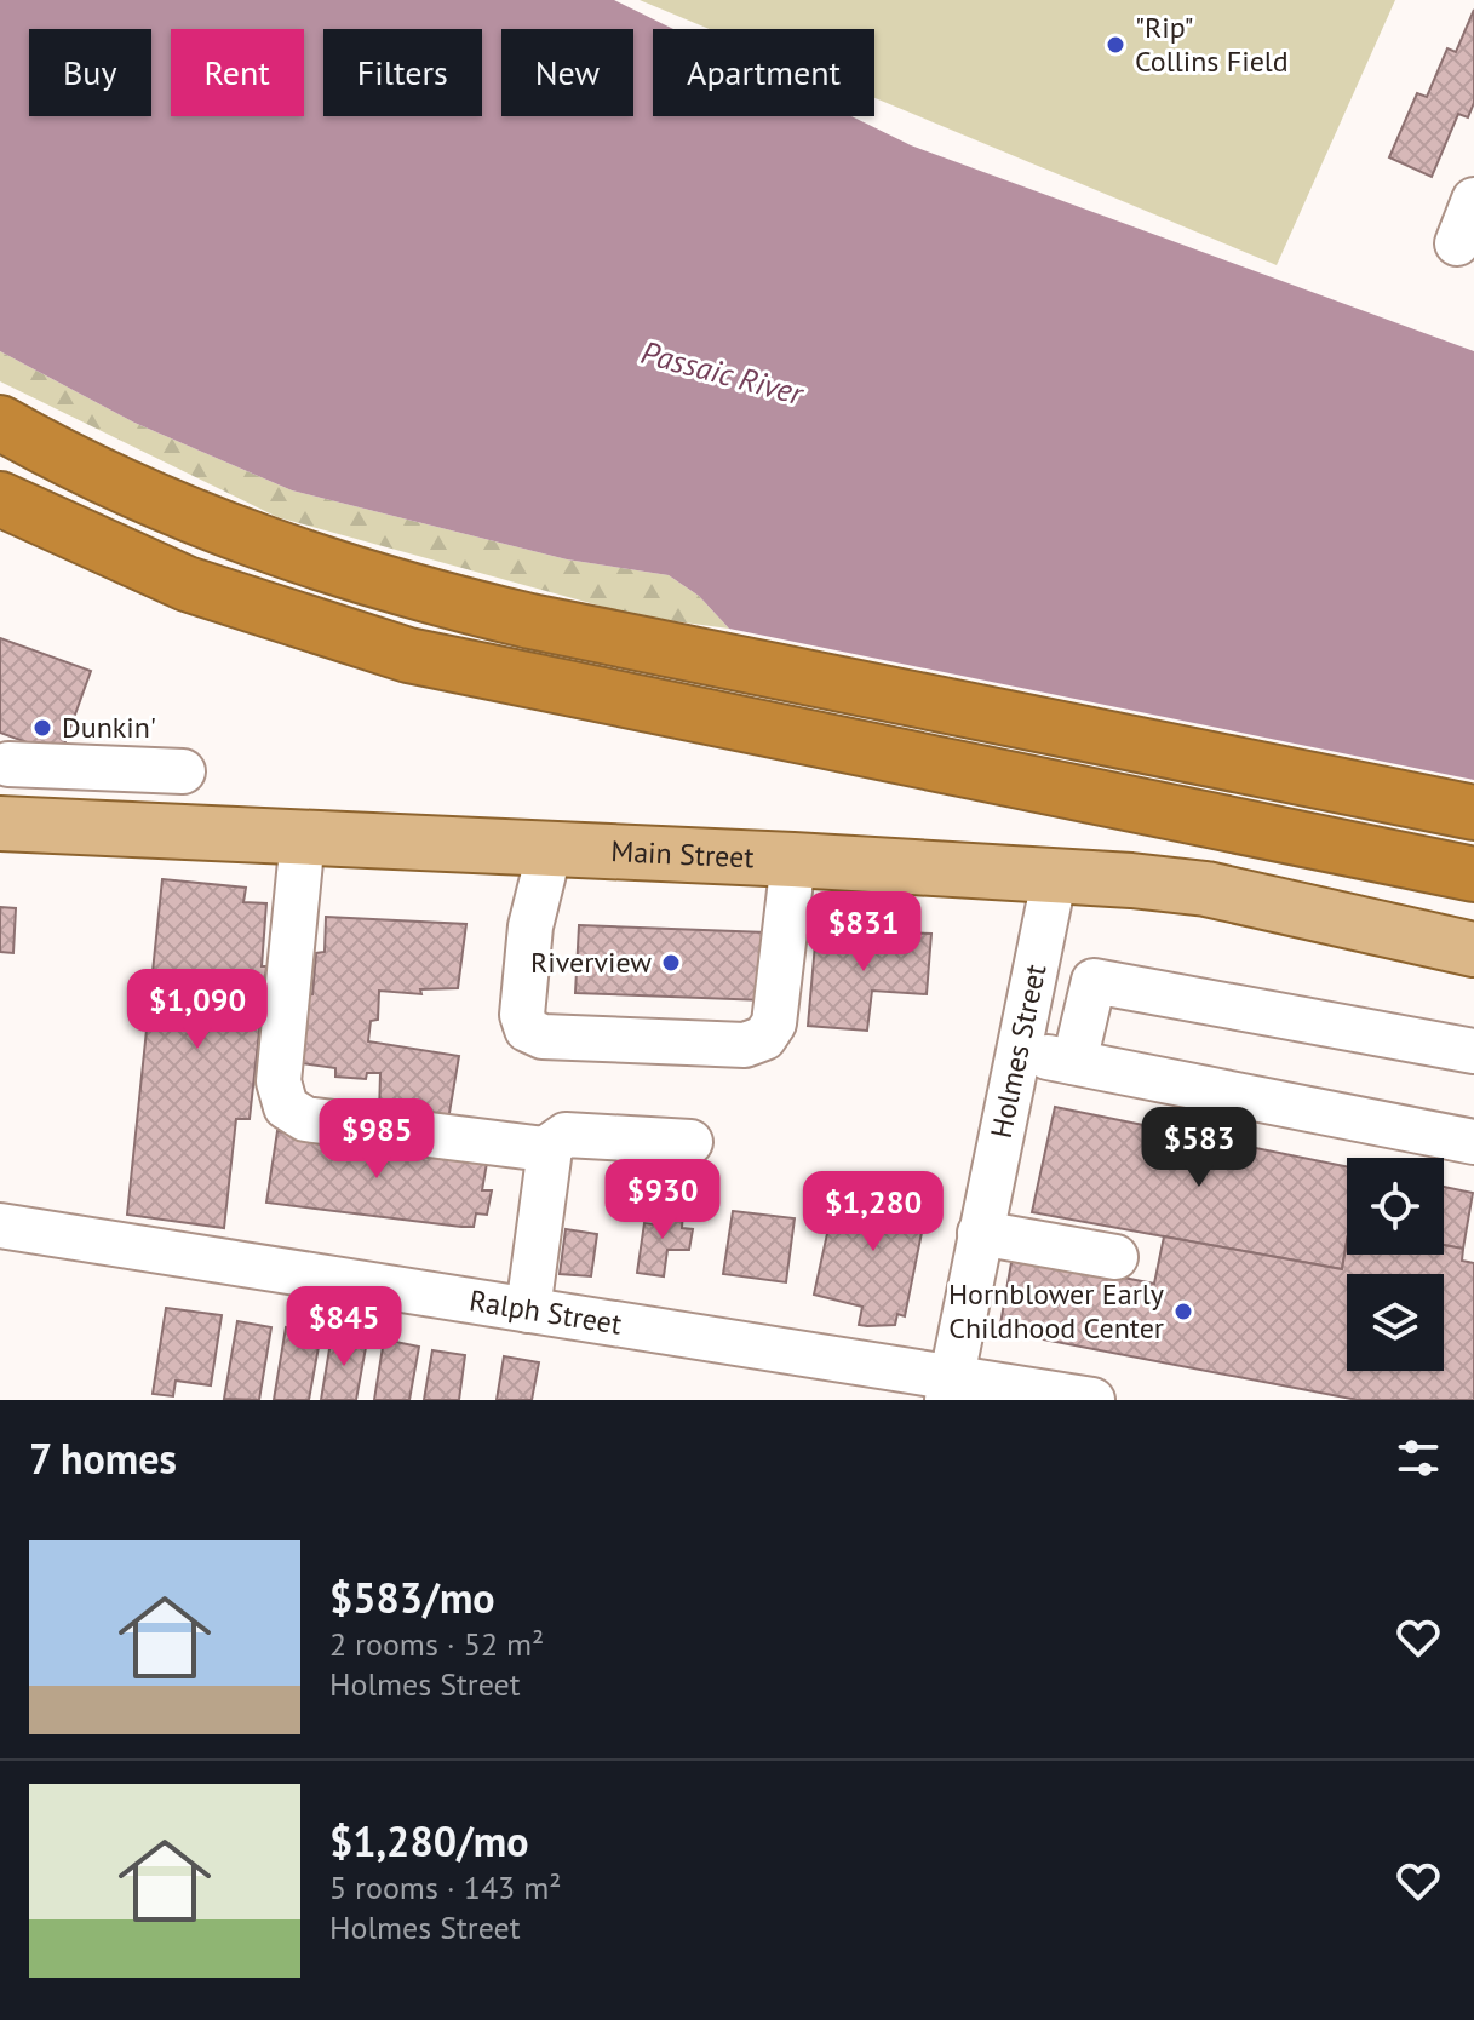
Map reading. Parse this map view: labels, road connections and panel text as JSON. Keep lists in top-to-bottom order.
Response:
{
  "streets": {
    "main road": ["Main Street"],
    "street": ["Holmes Street", "Ralph Street"]
  },
  "crossings": [
    ["Main Street", "Holmes Street"],
    ["Holmes Street", "Ralph Street"]
  ],
  "water": ["Passaic River"],
  "places": [
    "\"Rip\" Collins Field",
    "Dunkin'",
    "Riverview",
    "Hornblower Early Childhood Center"
  ],
  "page": {
    "chip": [
      "Buy",
      "Rent",
      "Filters",
      "New",
      "Apartment"
    ],
    "price": [
      "$831",
      "$1,090",
      "$985",
      "$583",
      "$930",
      "$1,280",
      "$845"
    ],
    "heading": "7 homes",
    "list": [
      {
        "name": "$583/mo",
        "note": "2 rooms · 52 m² · Holmes Street"
      },
      {
        "name": "$1,280/mo",
        "note": "5 rooms · 143 m² · Holmes Street"
      }
    ]
  }
}
